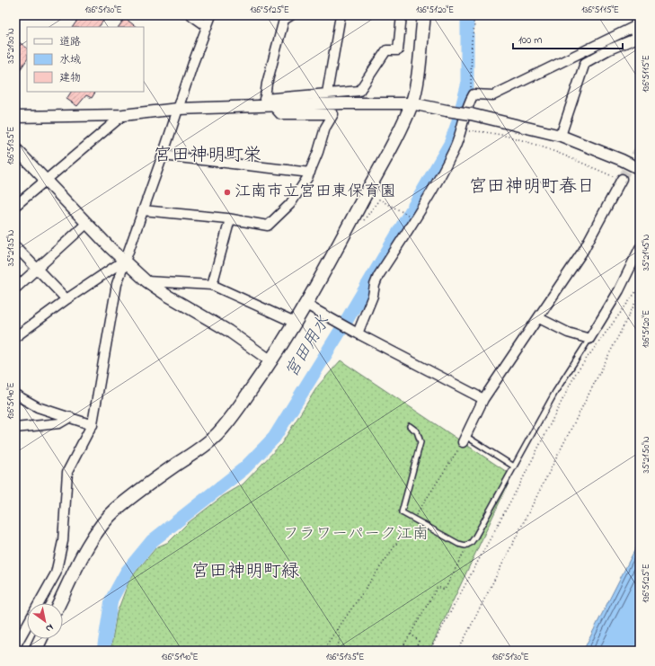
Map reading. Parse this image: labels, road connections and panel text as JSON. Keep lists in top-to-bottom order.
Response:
{
  "districts": ["宮田神明町栄", "宮田神明町春日", "宮田神明町緑"],
  "water": ["宮田用水"],
  "parks": ["フラワーパーク江南"],
  "places": ["江南市立宮田東保育園"],
  "legend": ["道路", "水域", "建物"],
  "scale_bar": "100 m",
  "north": "bottom right",
  "coordinates": [
    "136°51'30\"E",
    "136°51'25\"E",
    "136°51'20\"E",
    "136°51'15\"E",
    "35°21'30\"N",
    "136°51'35\"E",
    "35°21'35\"N",
    "35°21'45\"N",
    "136°51'40\"E",
    "35°21'50\"N"
  ]
}
